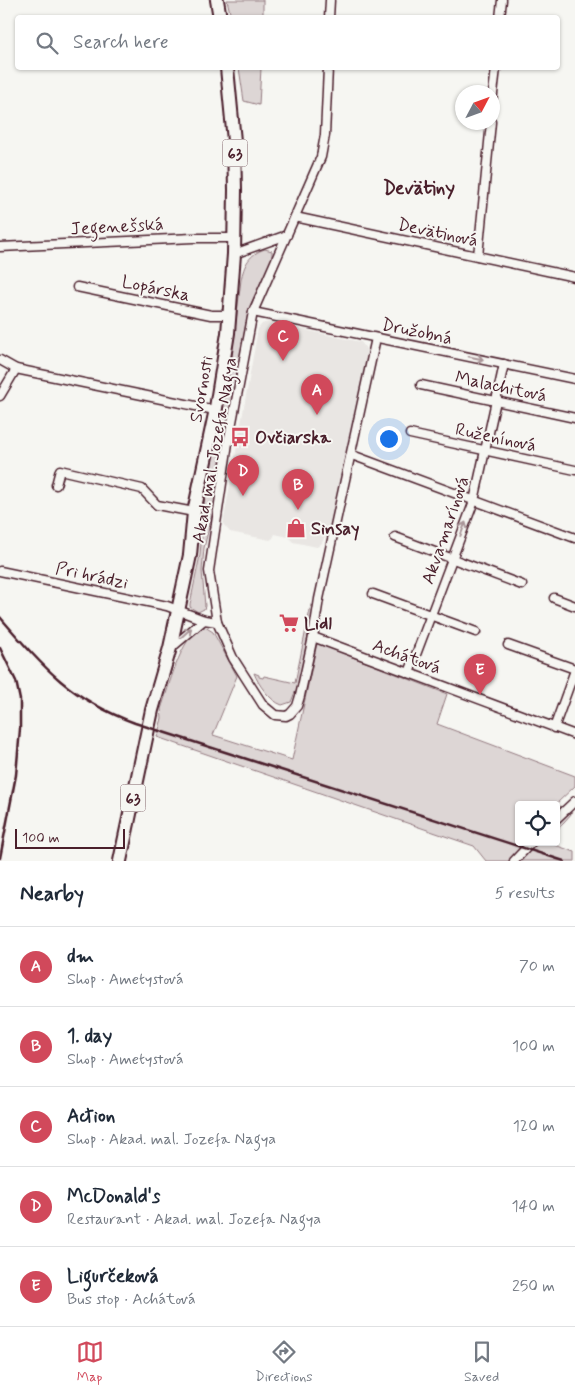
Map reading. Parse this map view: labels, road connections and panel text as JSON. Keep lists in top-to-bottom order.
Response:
{
  "streets": {
    "main road": ["63", "Svornosti"],
    "street": [
      "Jegenešská",
      "Devätinová",
      "Lopárska",
      "Družobná",
      "Malachitová",
      "Ruženínová",
      "Akad. mal. Jozefa Nagya",
      "Akvamarínová",
      "Pri hrádzi",
      "Achátová"
    ]
  },
  "crossings": [
    ["Jegenešská", "Svornosti"],
    ["Devätinová", "Akad. mal. Jozefa Nagya"],
    ["Lopárska", "Svornosti"],
    ["Družobná", "Akad. mal. Jozefa Nagya"],
    ["Družobná", "Akvamarínová"],
    ["Malachitová", "Akvamarínová"],
    ["Svornosti", "Pri hrádzi"],
    ["Ruženínová", "Akvamarínová"],
    ["Akad. mal. Jozefa Nagya", "Pri hrádzi"],
    ["Akad. mal. Jozefa Nagya", "Achátová"],
    ["Akvamarínová", "Achátová"]
  ],
  "one_way": ["Družobná"],
  "districts": ["Devätiny"],
  "places": {
    "bus stop": ["Ovčiarska"],
    "shop": ["Sinsay"],
    "supermarket": ["Lidl"]
  },
  "scale_bar": "100 m",
  "north": "top right",
  "page": {
    "search": "Search here",
    "pins": [
      "C",
      "A",
      "D",
      "B",
      "E"
    ],
    "scale": "100 m",
    "heading": ["Nearby", "5 results"],
    "list": [
      {
        "mark": "A",
        "name": "dm",
        "note": "Shop · Ametystová",
        "value": "70 m"
      },
      {
        "mark": "B",
        "name": "1. day",
        "note": "Shop · Ametystová",
        "value": "100 m"
      },
      {
        "mark": "C",
        "name": "Action",
        "note": "Shop · Akad. mal. Jozefa Nagya",
        "value": "120 m"
      },
      {
        "mark": "D",
        "name": "McDonald's",
        "note": "Restaurant · Akad. mal. Jozefa Nagya",
        "value": "140 m"
      },
      {
        "mark": "E",
        "name": "Ligurčeková",
        "note": "Bus stop · Achátová",
        "value": "250 m"
      }
    ],
    "nav": ["Map", "Directions", "Saved"]
  }
}
